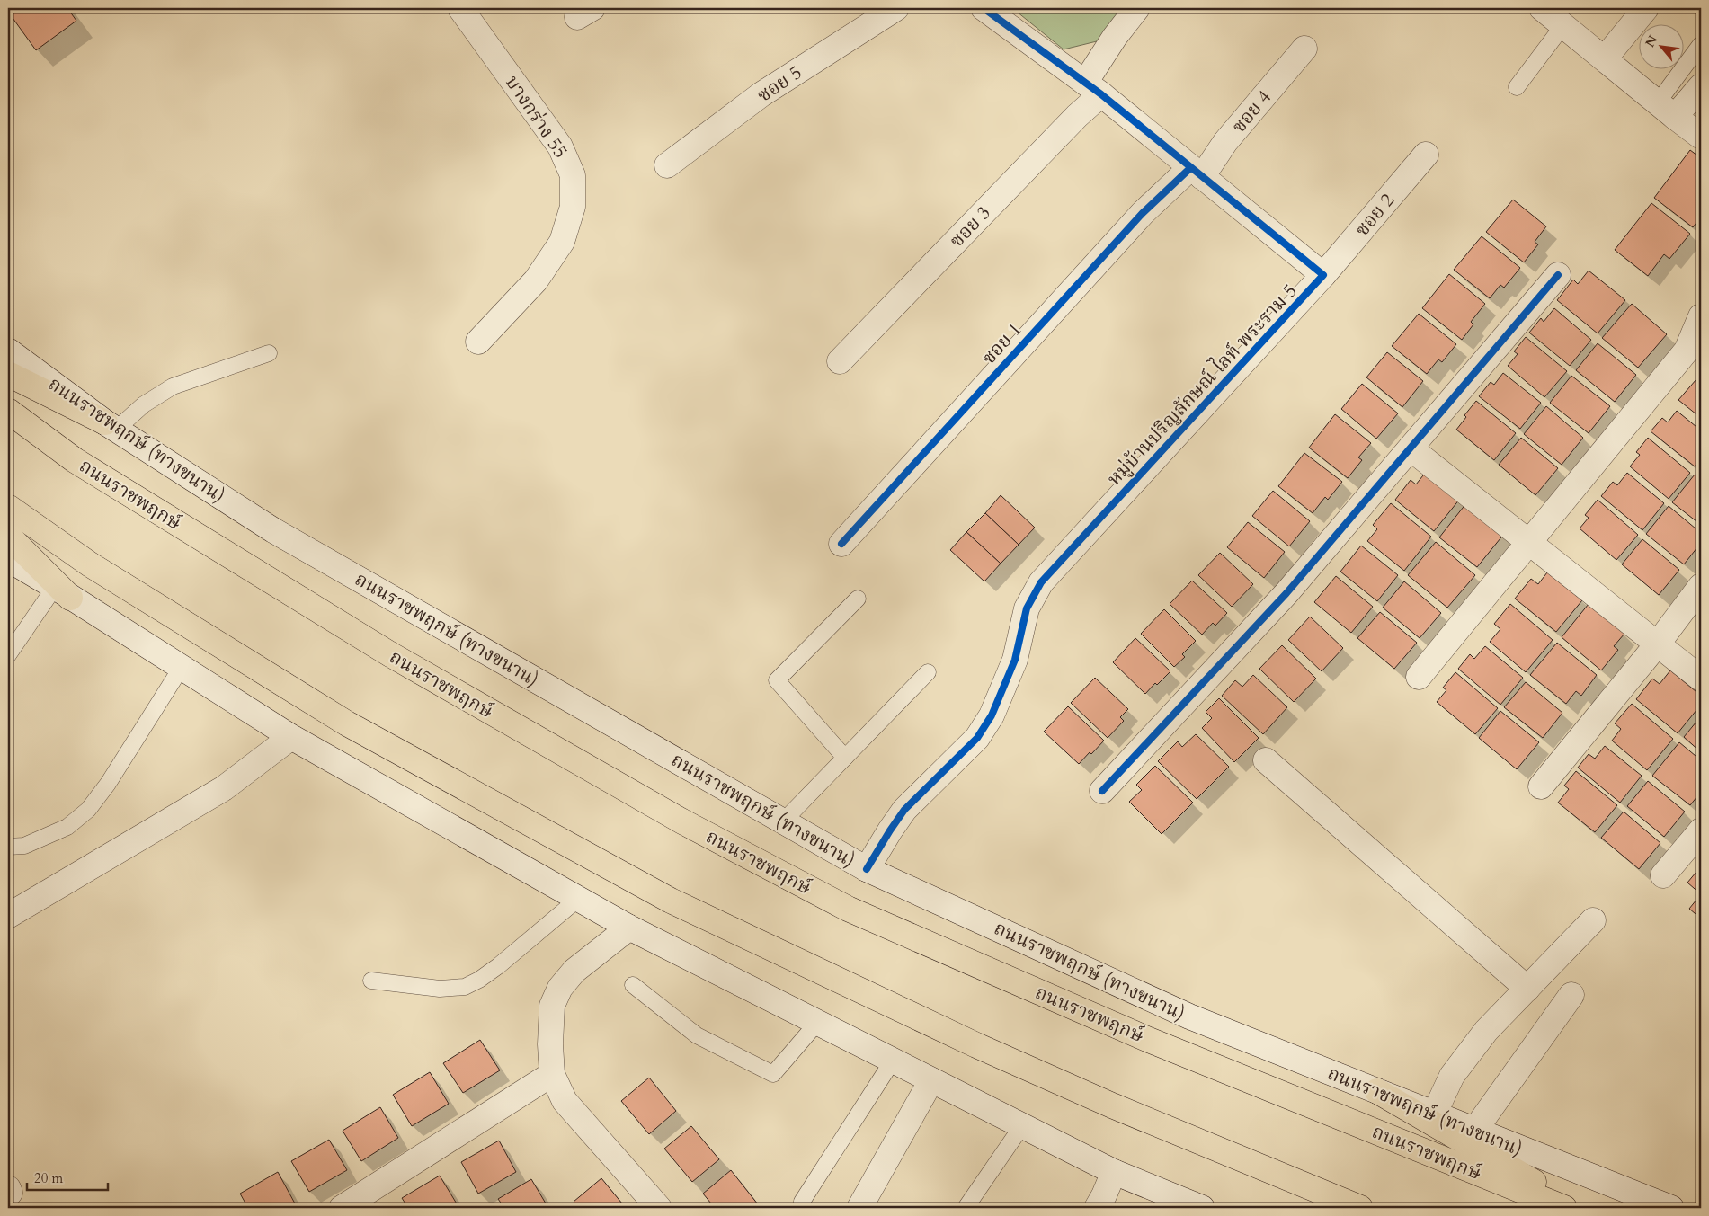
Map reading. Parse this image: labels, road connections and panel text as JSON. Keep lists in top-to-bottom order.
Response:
{
  "streets": {
    "main road": ["ถนนราชพฤกษ์"],
    "street": [
      "ซอย 5",
      "ซอย 4",
      "บางกร่าง 55",
      "ซอย 2",
      "ซอย 3",
      "ซอย 1",
      "หมู่บ้านปริญลักษณ์ ไลท์ พระราม 5",
      "ถนนราชพฤกษ์ (ทางขนาน)"
    ]
  },
  "crossings": [
    ["ซอย 4", "ซอย 1"],
    ["ซอย 4", "หมู่บ้านปริญลักษณ์ ไลท์ พระราม 5"],
    ["ซอย 2", "หมู่บ้านปริญลักษณ์ ไลท์ พระราม 5"],
    ["ซอย 3", "หมู่บ้านปริญลักษณ์ ไลท์ พระราม 5"],
    ["ซอย 1", "หมู่บ้านปริญลักษณ์ ไลท์ พระราม 5"],
    ["หมู่บ้านปริญลักษณ์ ไลท์ พระราม 5", "ถนนราชพฤกษ์ (ทางขนาน)"]
  ],
  "scale_bar": "20 m",
  "north": "top left"
}
